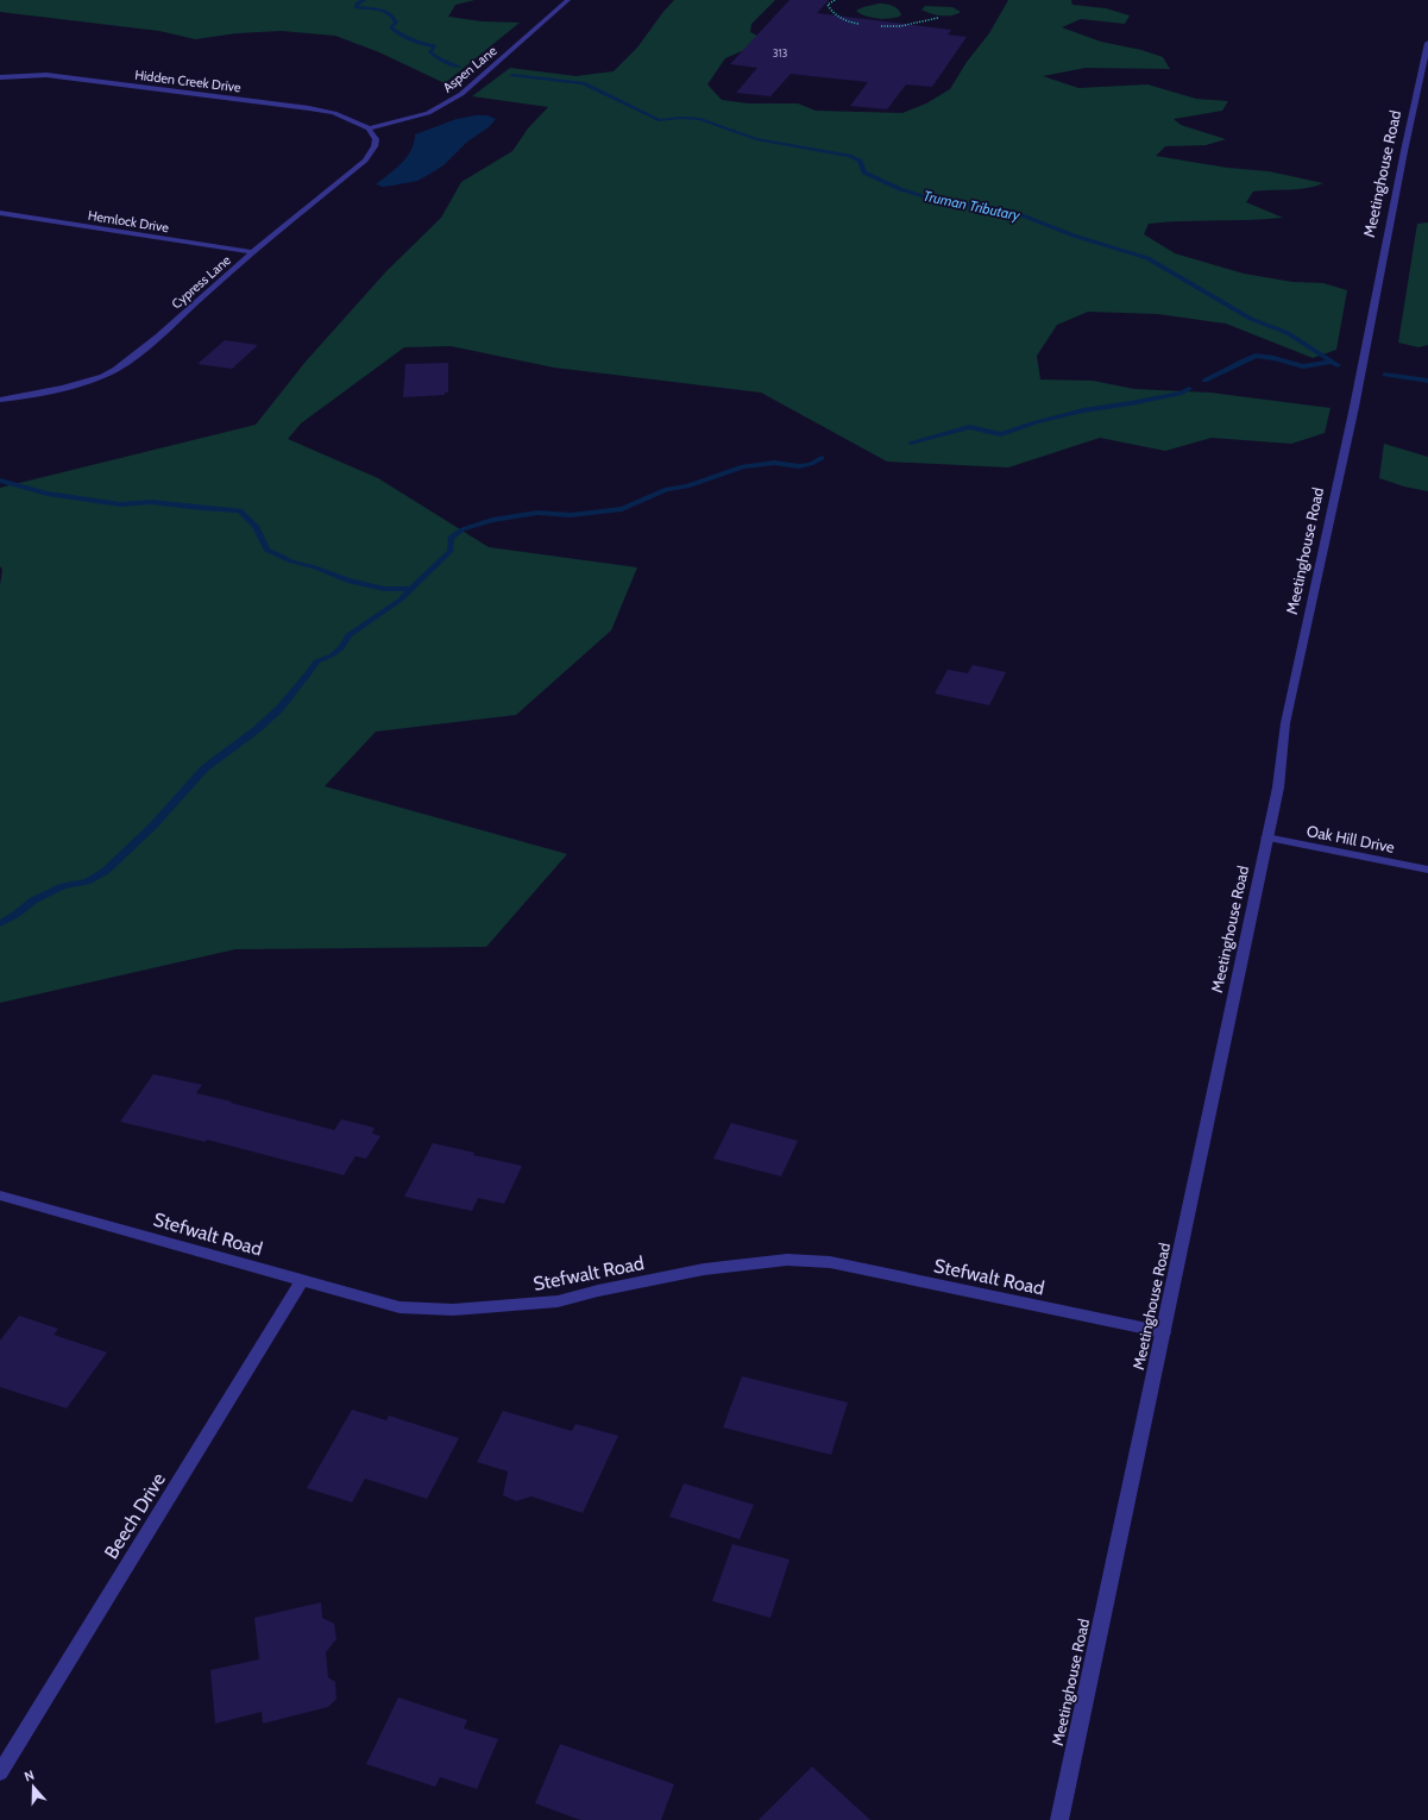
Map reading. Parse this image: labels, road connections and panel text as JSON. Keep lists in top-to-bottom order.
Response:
{
  "streets": {
    "street": [
      "Aspen Lane",
      "Hidden Creek Drive",
      "Meetinghouse Road",
      "Hemlock Drive",
      "Cypress Lane",
      "Oak Hill Drive",
      "Stefwalt Road",
      "Beech Drive"
    ]
  },
  "crossings": [
    ["Aspen Lane", "Hidden Creek Drive"],
    ["Aspen Lane", "Cypress Lane"],
    ["Hidden Creek Drive", "Cypress Lane"],
    ["Meetinghouse Road", "Oak Hill Drive"],
    ["Meetinghouse Road", "Stefwalt Road"],
    ["Hemlock Drive", "Cypress Lane"],
    ["Stefwalt Road", "Beech Drive"]
  ],
  "water": ["Truman Tributary"],
  "house_numbers": ["313"],
  "north": "top"
}
